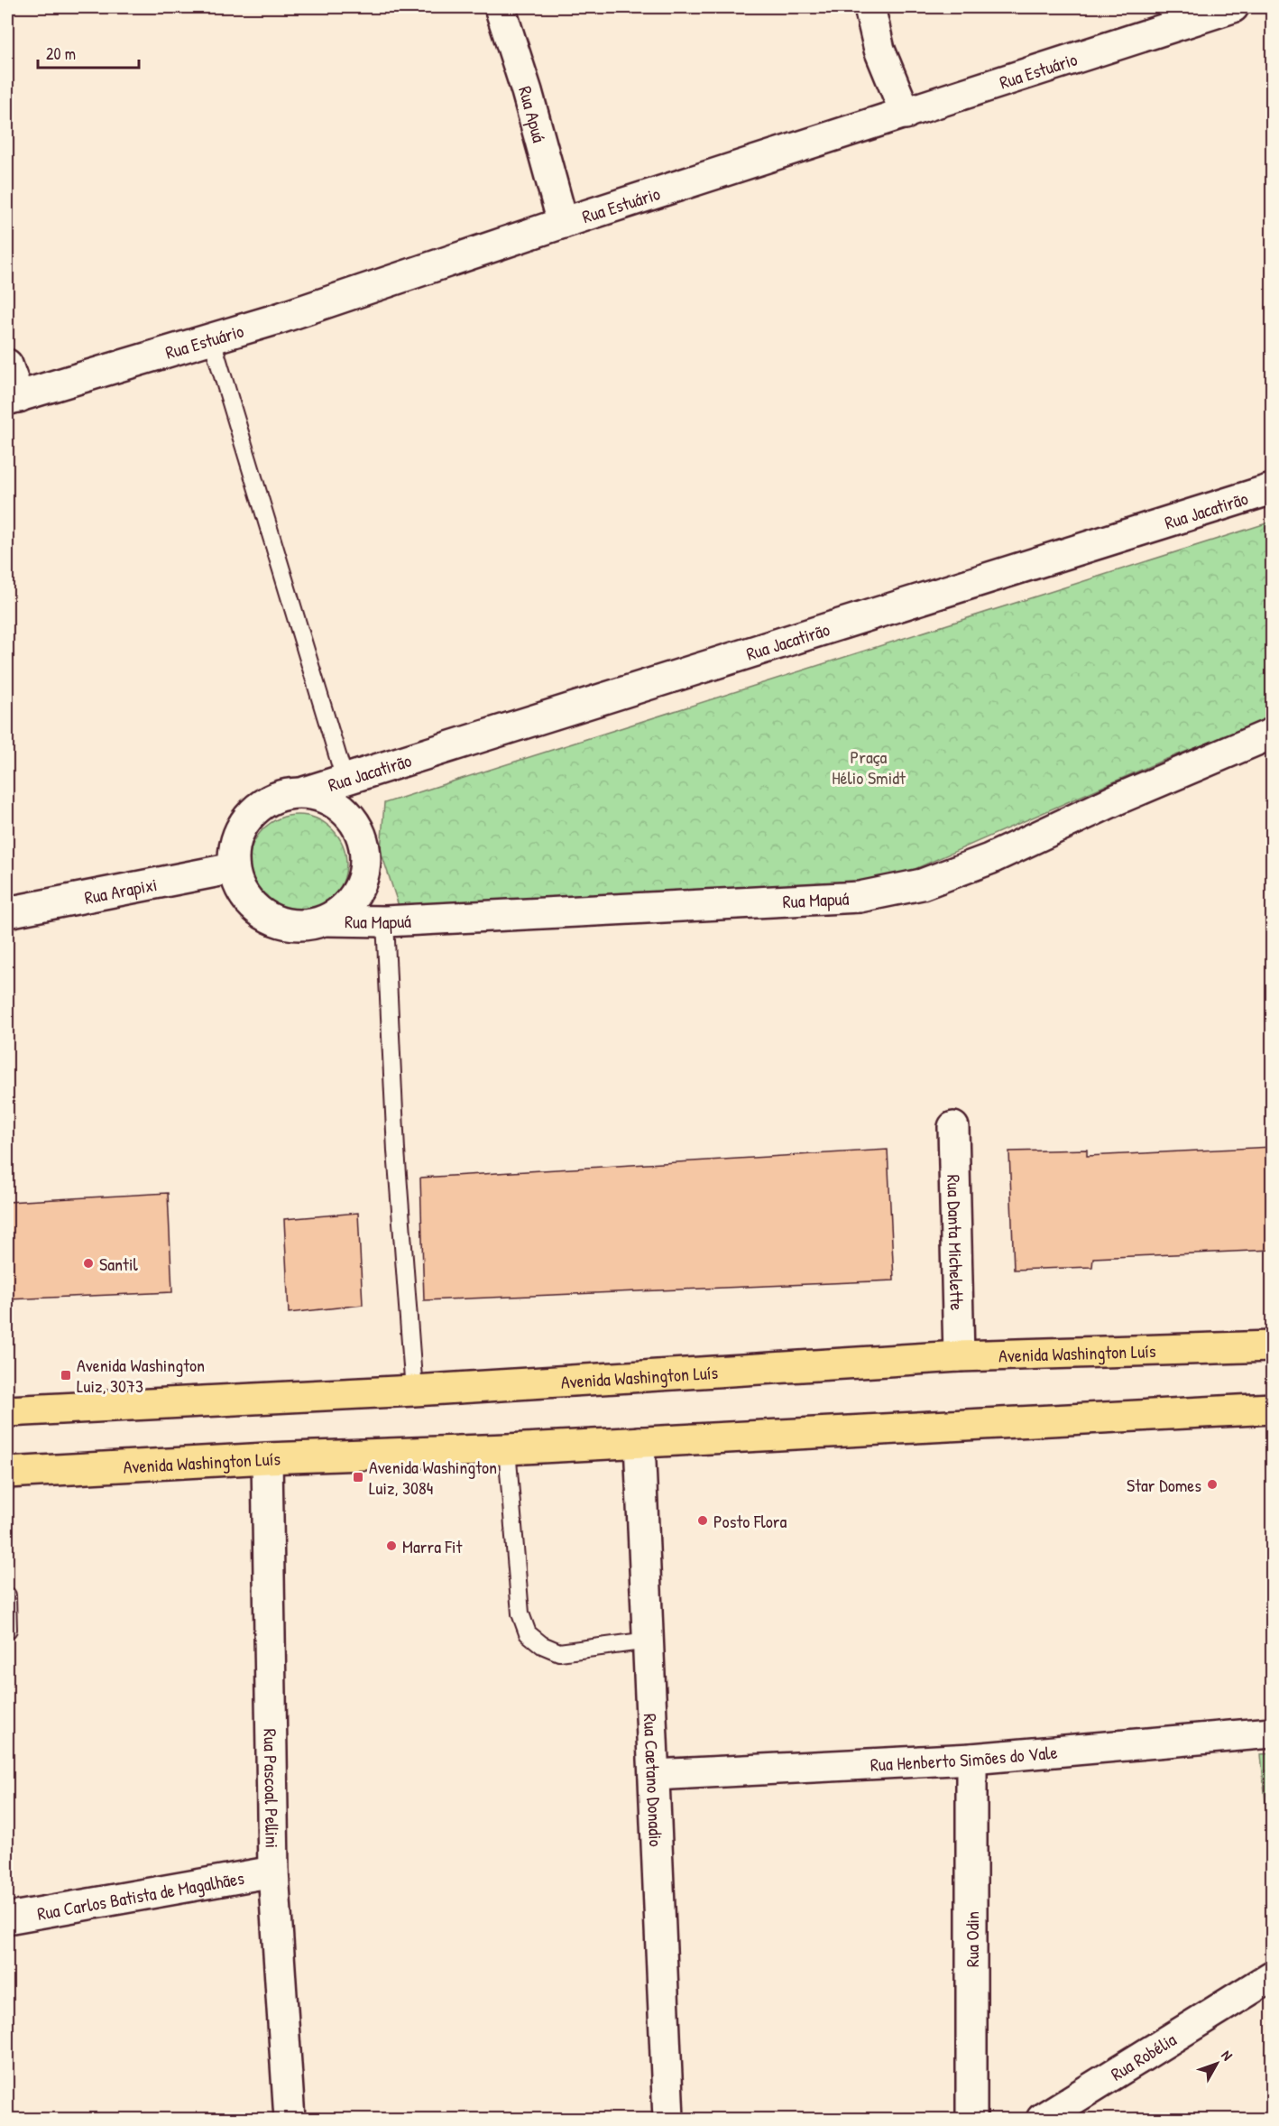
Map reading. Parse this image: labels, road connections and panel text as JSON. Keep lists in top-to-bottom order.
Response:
{
  "streets": {
    "highway": ["Avenida Washington Luís"],
    "street": [
      "Rua Estuário",
      "Rua Apuá",
      "Rua Jacatirão",
      "Rua Arapixi",
      "Rua Mapuá",
      "Rua Danta Michelette",
      "Rua Henberto Simões do Vale",
      "Rua Caetano Donadio",
      "Rua Pascoal Pellini",
      "Rua Carlos Batista de Magalhães",
      "Rua Odin",
      "Rua Robélia"
    ]
  },
  "crossings": [
    ["Rua Estuário", "Rua Apuá"],
    ["Rua Jacatirão", "Rua Arapixi"],
    ["Rua Jacatirão", "Rua Mapuá"],
    ["Rua Arapixi", "Rua Mapuá"],
    ["Rua Danta Michelette", "Avenida Washington Luís"],
    ["Avenida Washington Luís", "Rua Caetano Donadio"],
    ["Avenida Washington Luís", "Rua Pascoal Pellini"],
    ["Rua Henberto Simões do Vale", "Rua Caetano Donadio"],
    ["Rua Henberto Simões do Vale", "Rua Odin"],
    ["Rua Pascoal Pellini", "Rua Carlos Batista de Magalhães"]
  ],
  "parks": ["Praça Hélio Smidt"],
  "places": {
    "other": [
      "Santil",
      "Star Domes",
      "Posto Flora",
      "Marra Fit"
    ],
    "transit": ["Avenida Washington Luiz, 3073", "Avenida Washington Luiz, 3084"]
  },
  "scale_bar": "20 m",
  "north": "top right"
}
